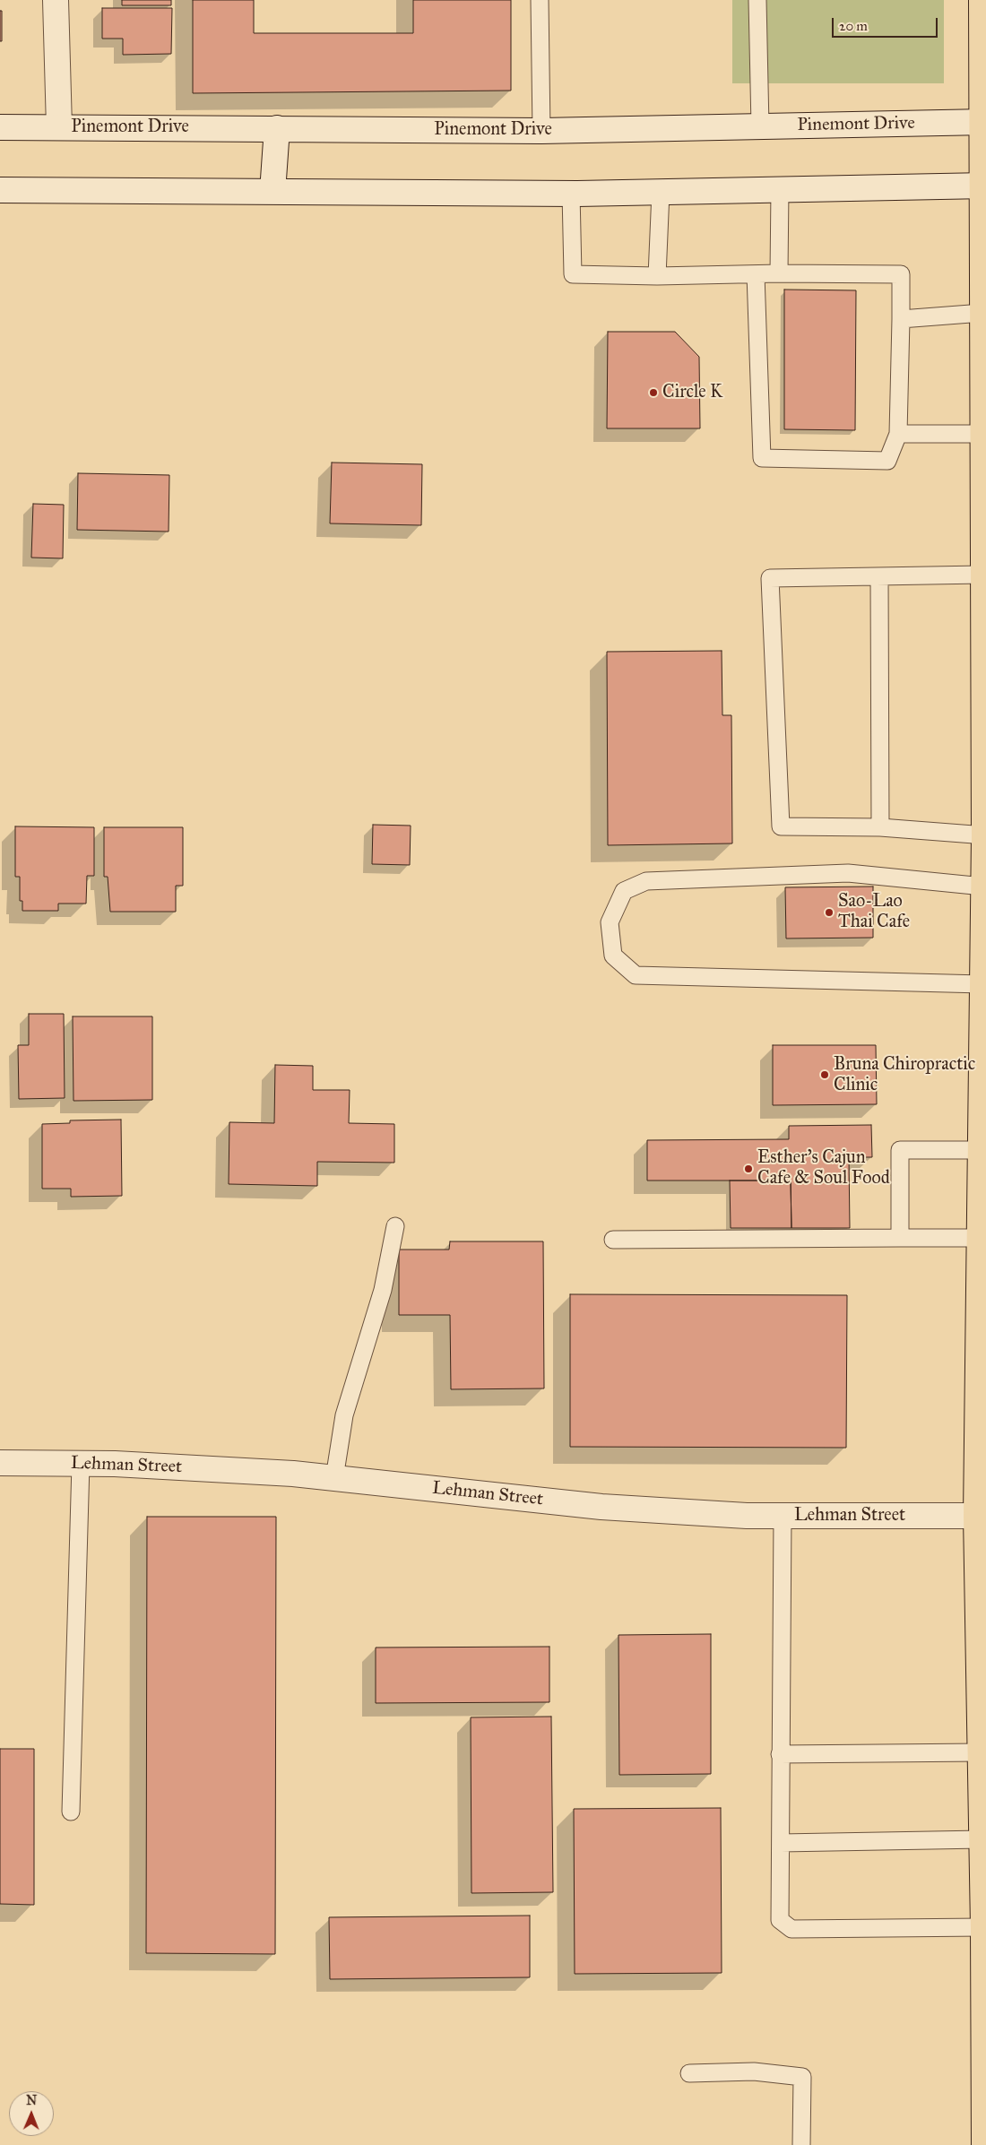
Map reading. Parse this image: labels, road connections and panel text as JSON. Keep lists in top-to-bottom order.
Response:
{
  "streets": {
    "main road": ["Pinemont Drive", "Lehman Street"]
  },
  "places": [
    "Circle K",
    "Sao-Lao Thai Cafe",
    "Bruna Chiropractic Clinic",
    "Esther's Cajun Cafe & Soul Food"
  ],
  "scale_bar": "20 m",
  "north": "top"
}
